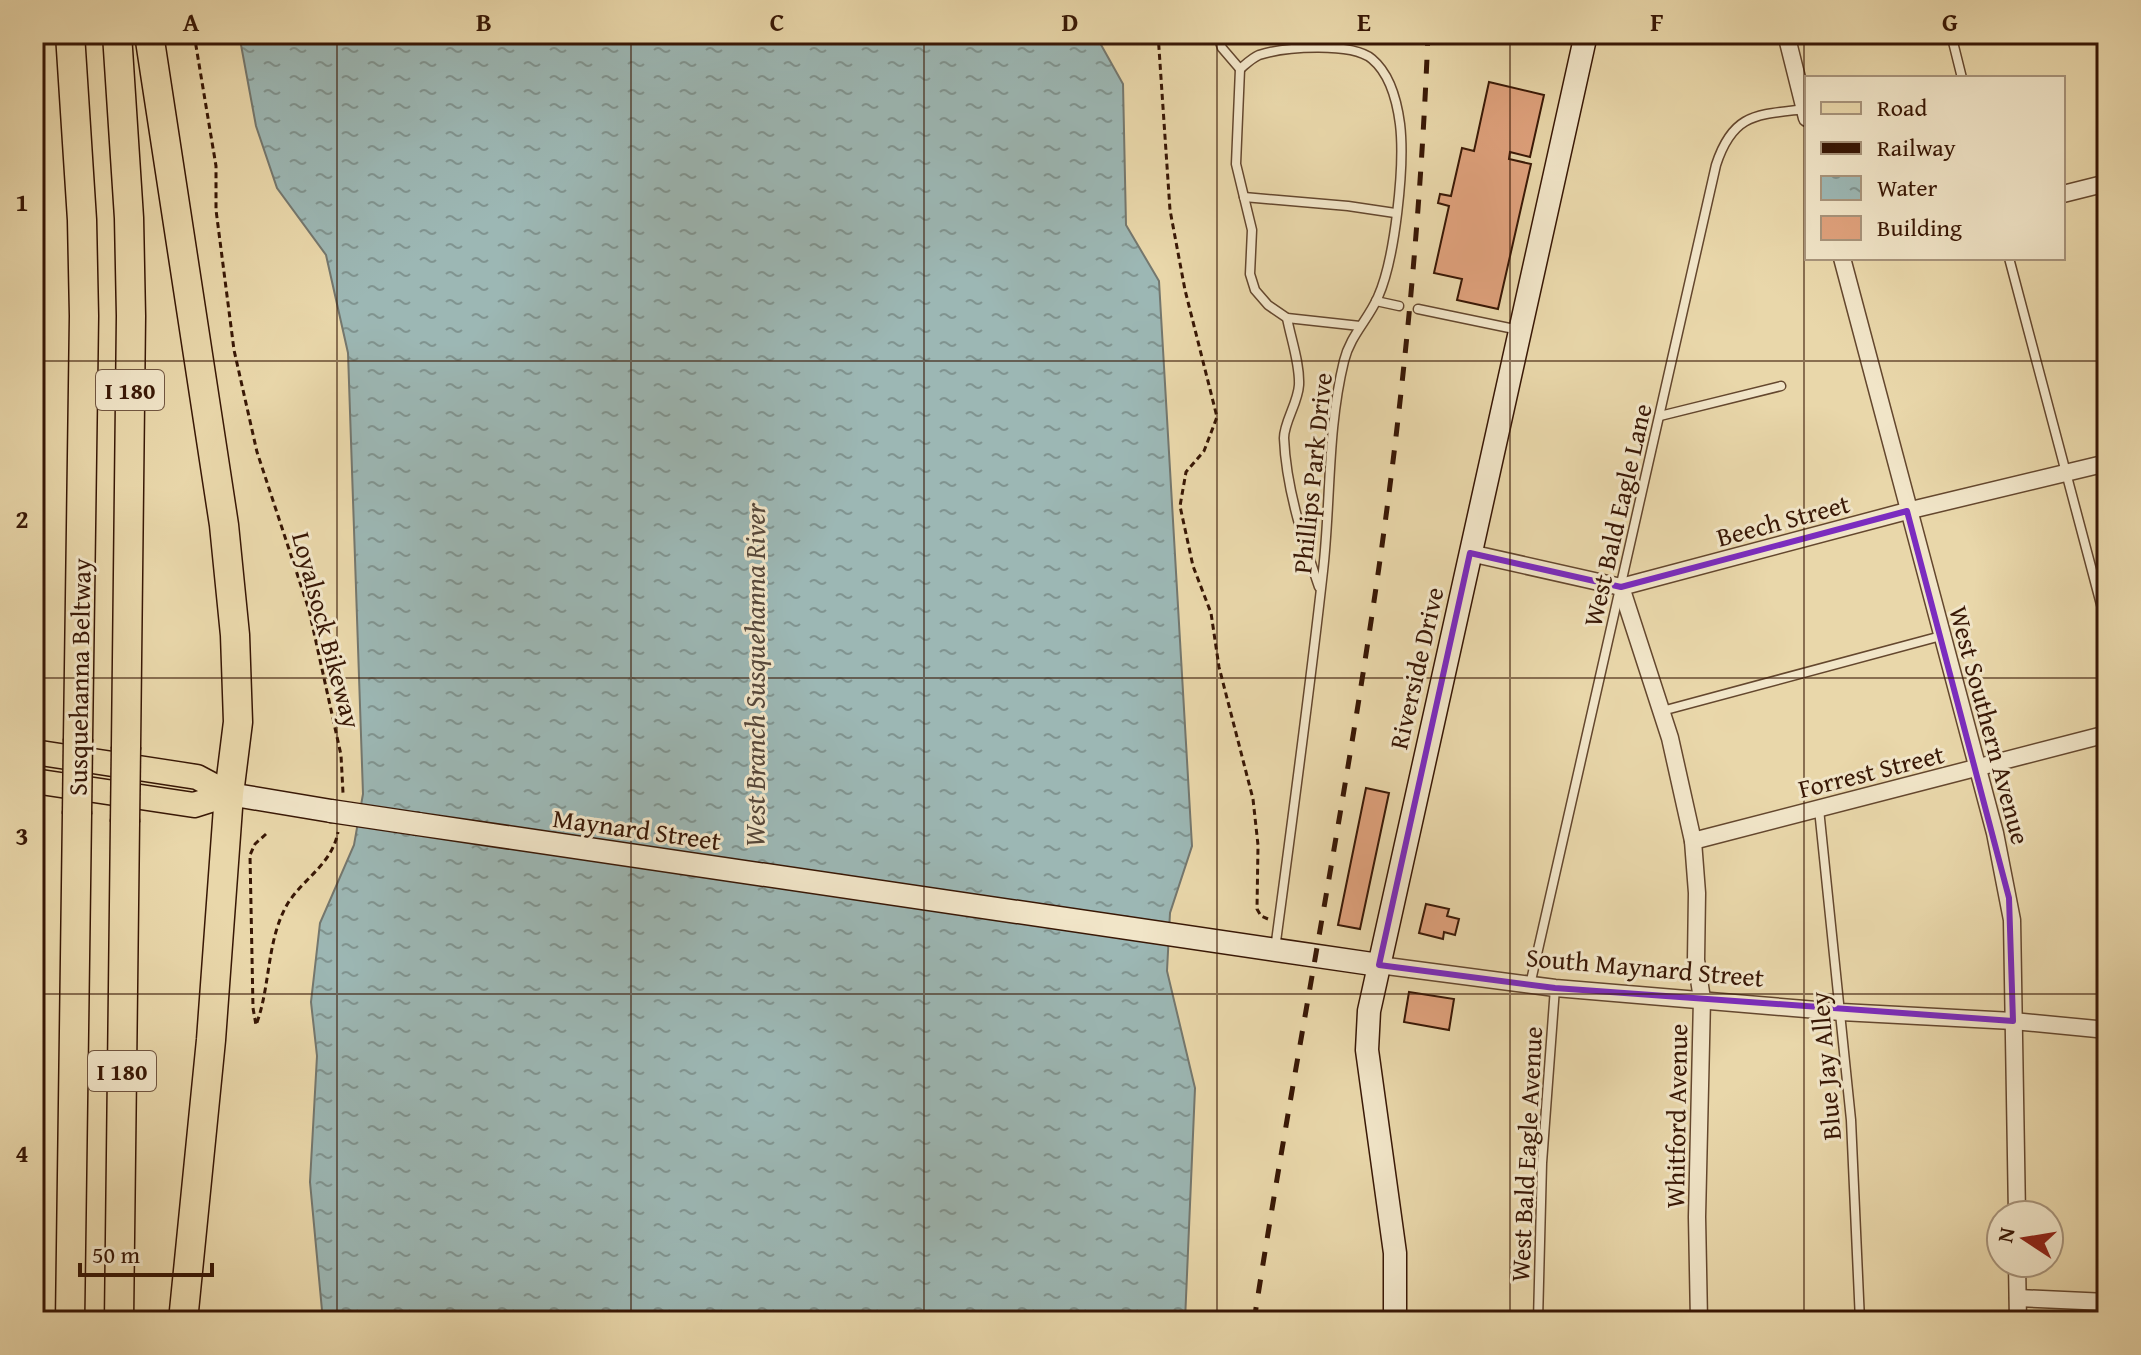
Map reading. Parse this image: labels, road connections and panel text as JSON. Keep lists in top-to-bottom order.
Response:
{
  "streets": {
    "highway": ["I 180", "Susquehanna Beltway"],
    "main road": ["Riverside Drive", "Maynard Street", "South Maynard Street"],
    "street": [
      "Beech Street",
      "West Southern Avenue",
      "Forrest Street",
      "Whitford Avenue"
    ],
    "lane": [
      "Phillips Park Drive",
      "West Bald Eagle Lane",
      "Blue Jay Alley",
      "West Bald Eagle Avenue"
    ],
    "path": ["Loyalsock Bikeway"]
  },
  "crossings": [
    ["Phillips Park Drive", "South Maynard Street"],
    ["West Bald Eagle Lane", "Beech Street"],
    ["West Bald Eagle Lane", "South Maynard Street"],
    ["West Bald Eagle Lane", "Whitford Avenue"],
    ["Beech Street", "Riverside Drive"],
    ["Beech Street", "West Southern Avenue"],
    ["Beech Street", "Whitford Avenue"],
    ["Loyalsock Bikeway", "Maynard Street"],
    ["Riverside Drive", "South Maynard Street"],
    ["West Southern Avenue", "Forrest Street"],
    ["West Southern Avenue", "South Maynard Street"],
    ["Forrest Street", "Blue Jay Alley"],
    ["Forrest Street", "Whitford Avenue"],
    ["Maynard Street", "South Maynard Street"],
    ["South Maynard Street", "Blue Jay Alley"],
    ["South Maynard Street", "Whitford Avenue"],
    ["South Maynard Street", "West Bald Eagle Avenue"]
  ],
  "water": ["West Branch Susquehanna River"],
  "legend": [
    "Road",
    "Railway",
    "Water",
    "Building"
  ],
  "scale_bar": "50 m",
  "north": "left",
  "grid": {
    "columns": [
      "A",
      "B",
      "C",
      "D",
      "E",
      "F",
      "G"
    ],
    "rows": [
      "1",
      "2",
      "3",
      "4"
    ]
  }
}
